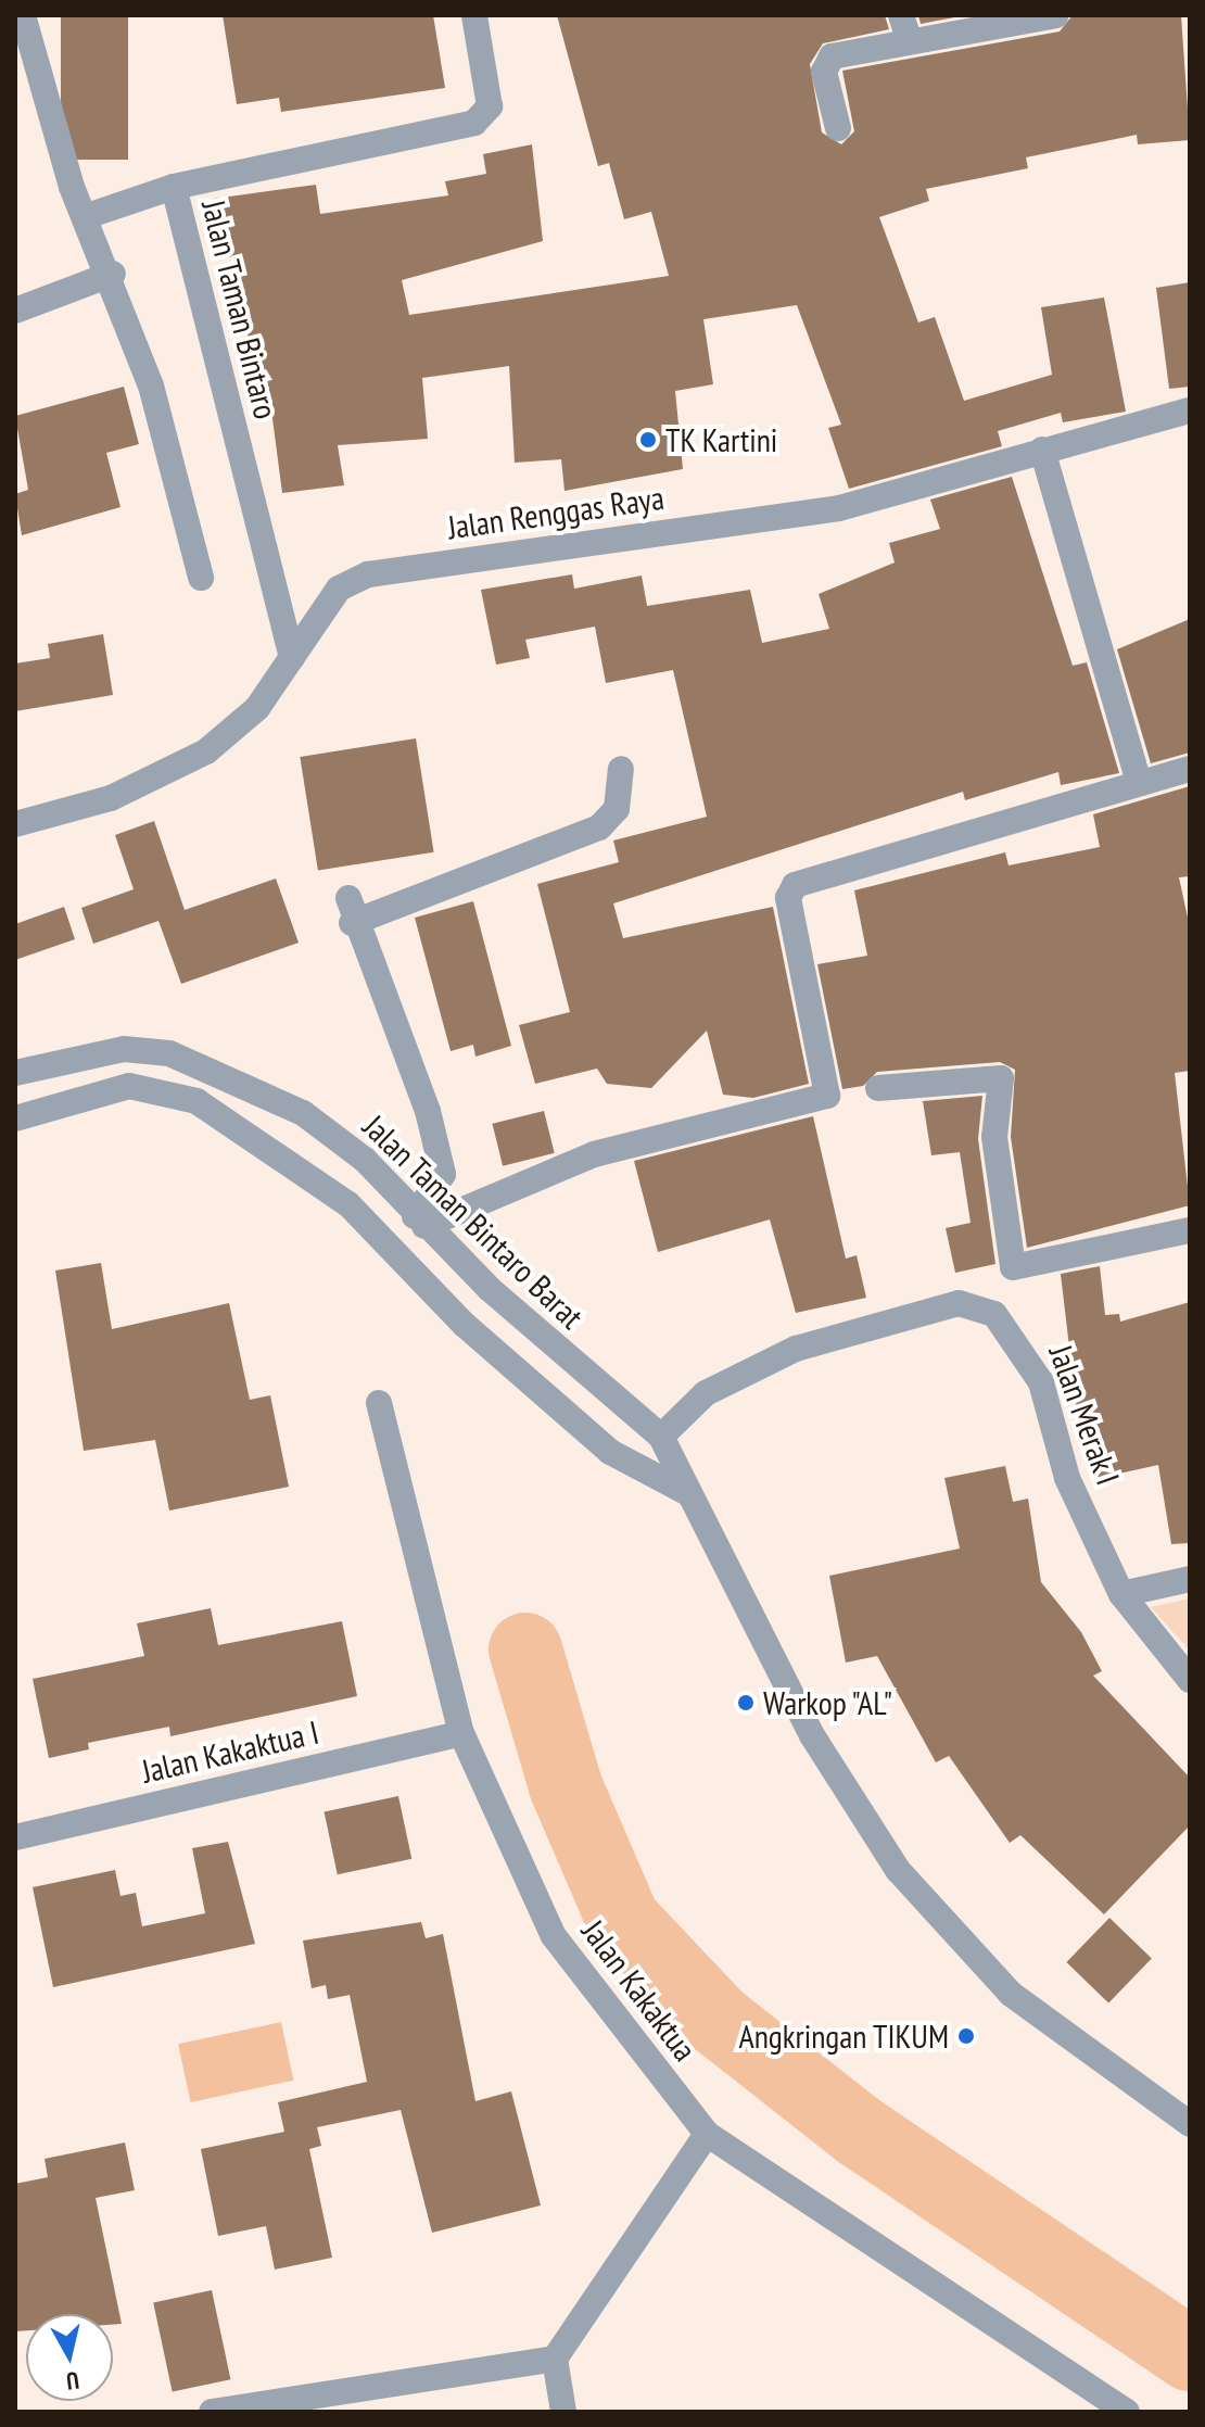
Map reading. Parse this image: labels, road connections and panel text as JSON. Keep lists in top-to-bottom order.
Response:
{
  "streets": {
    "street": [
      "Jalan Taman Bintaro",
      "Jalan Renggas Raya",
      "Jalan Taman Bintaro Barat",
      "Jalan Merak I",
      "Jalan Kakaktua I",
      "Jalan Kakaktua"
    ]
  },
  "crossings": [
    ["Jalan Taman Bintaro", "Jalan Renggas Raya"],
    ["Jalan Taman Bintaro Barat", "Jalan Merak I"],
    ["Jalan Kakaktua I", "Jalan Kakaktua"]
  ],
  "places": ["TK Kartini", "Warkop \"AL\"", "Angkringan TIKUM"],
  "north": "bottom"
}
